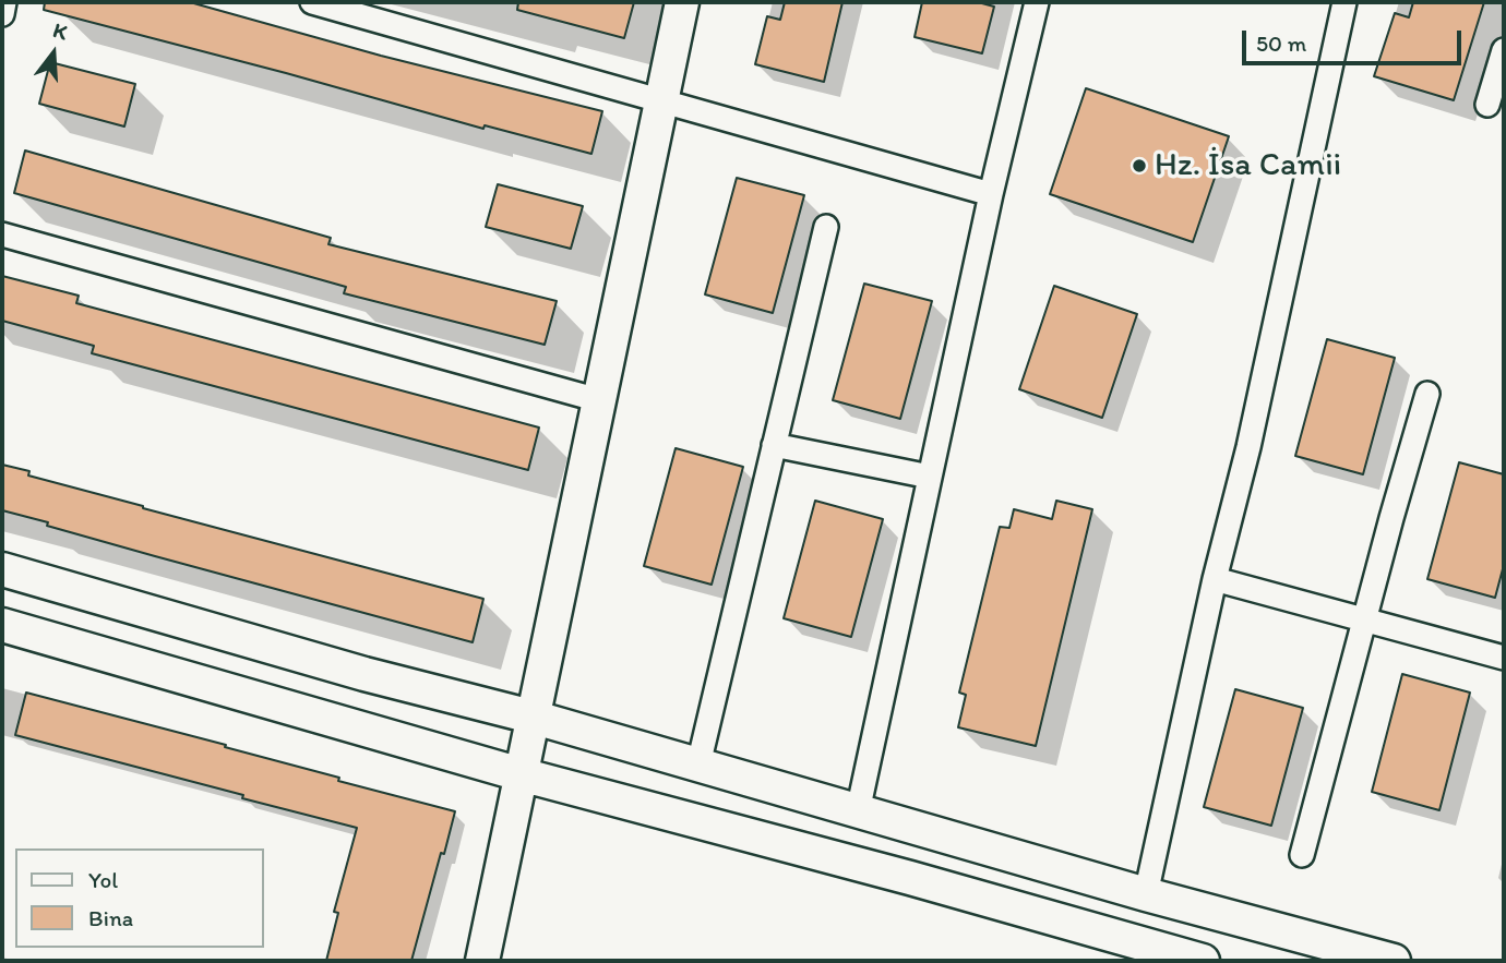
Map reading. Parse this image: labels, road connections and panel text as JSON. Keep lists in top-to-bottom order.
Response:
{
  "places": ["Hz. İsa Camii"],
  "legend": ["Yol", "Bina"],
  "scale_bar": "50 m",
  "north": "top"
}
